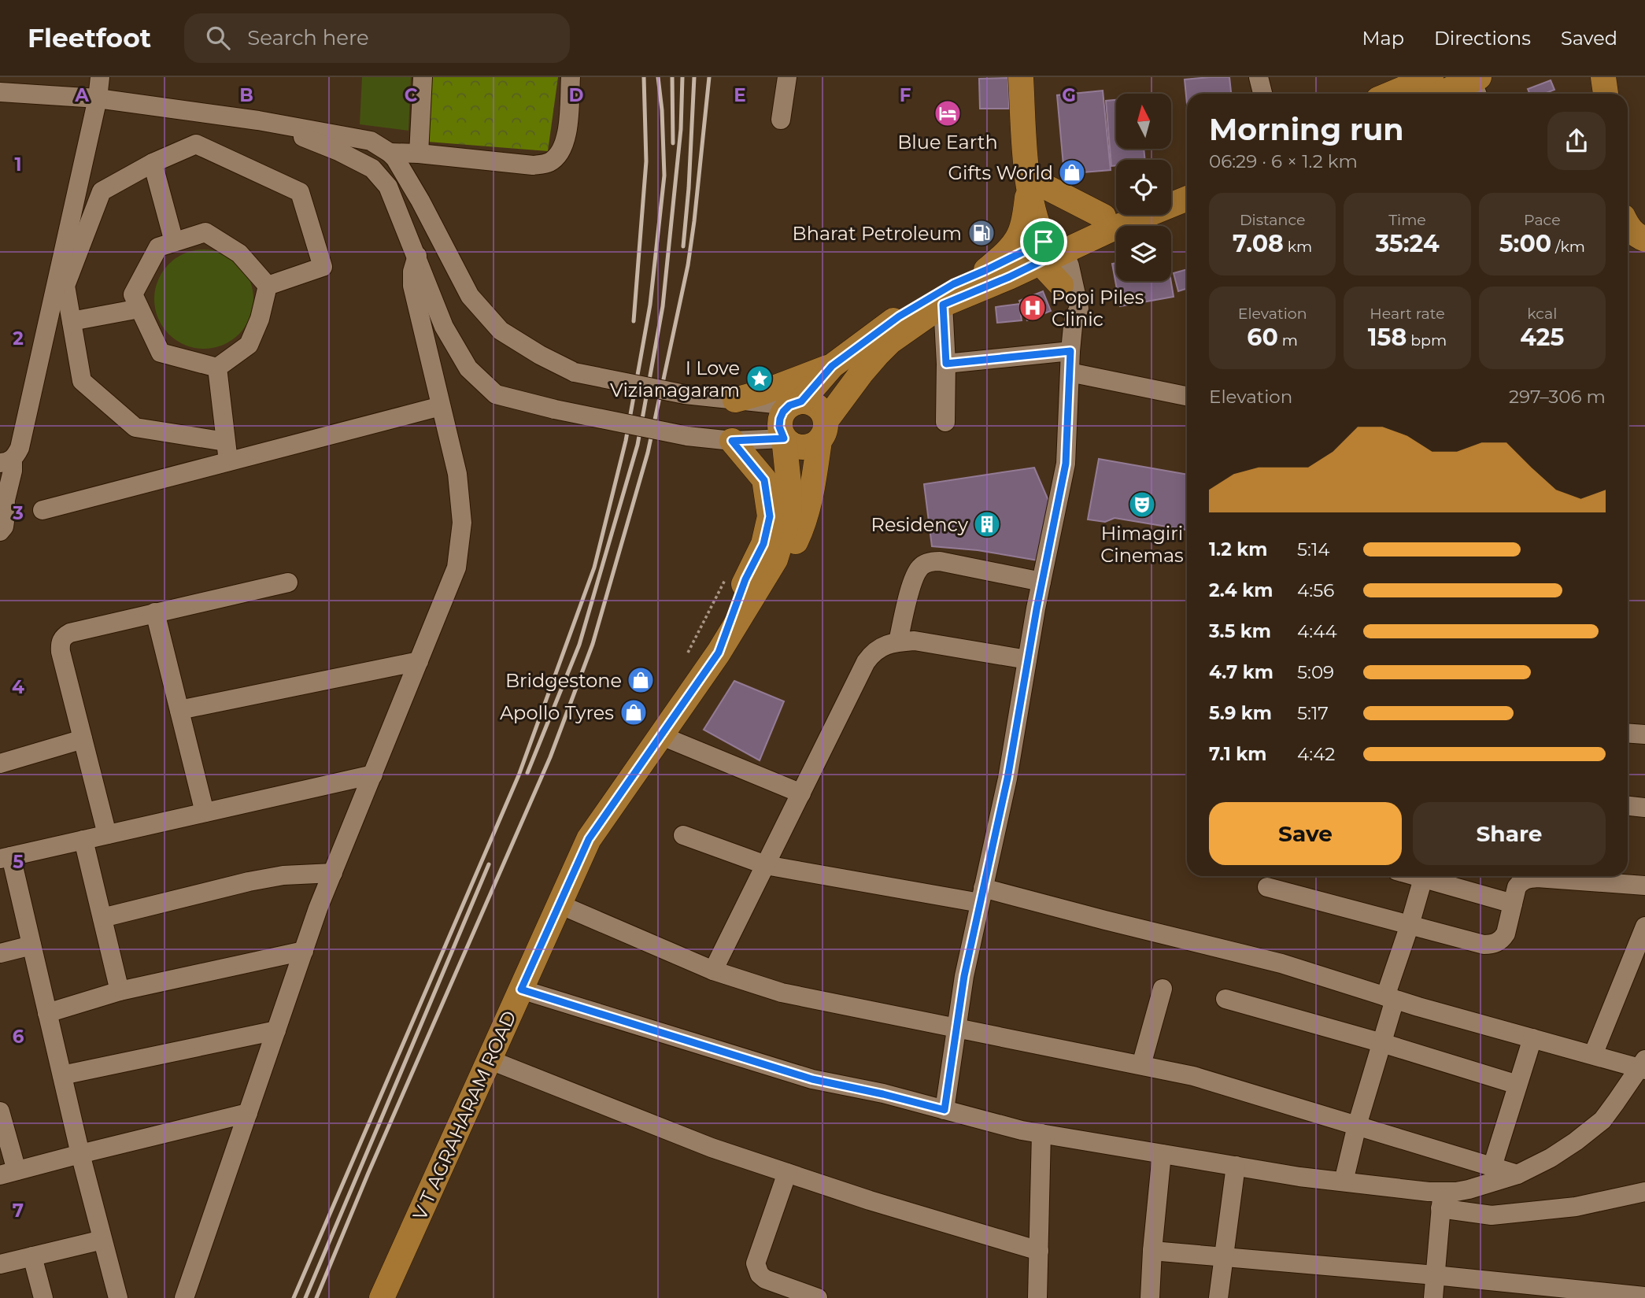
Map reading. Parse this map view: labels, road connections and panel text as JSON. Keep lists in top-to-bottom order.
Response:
{
  "streets": {
    "main road": ["V T AGRAHARAM ROAD"]
  },
  "places": {
    "hotel": ["Blue Earth"],
    "shop": ["Gifts World", "Bridgestone", "Apollo Tyres"],
    "fuel station": ["Bharat Petroleum"],
    "hospital": ["Popi Piles Clinic"],
    "place": ["I Love Vizianagaram"],
    "theatre": ["Himagiri Cinemas"],
    "building": ["Residency"]
  },
  "north": "top",
  "page": {
    "header": "Fleetfoot",
    "search": "Search here",
    "nav": ["Map", "Directions", "Saved"],
    "heading": ["Morning run", "06:29 · 6 × 1.2 km"],
    "stats": [
      ["Distance", "7.08 km"],
      ["Time", "35:24"],
      ["Pace", "5:00 /km"],
      ["Elevation", "60 m"],
      ["Heart rate", "158 bpm"],
      ["kcal", "425"]
    ],
    "chart": ["Elevation", "297–306 m"],
    "list": [
      {
        "name": "1.2 km",
        "note": "5:14"
      },
      {
        "name": "2.4 km",
        "note": "4:56"
      },
      {
        "name": "3.5 km",
        "note": "4:44"
      },
      {
        "name": "4.7 km",
        "note": "5:09"
      },
      {
        "name": "5.9 km",
        "note": "5:17"
      },
      {
        "name": "7.1 km",
        "note": "4:42"
      }
    ],
    "buttons": ["Save", "Share"]
  },
  "grid": {
    "columns": [
      "A",
      "B",
      "C",
      "D",
      "E",
      "F",
      "G"
    ],
    "rows": [
      "1",
      "2",
      "3",
      "4",
      "5",
      "6",
      "7"
    ]
  }
}
